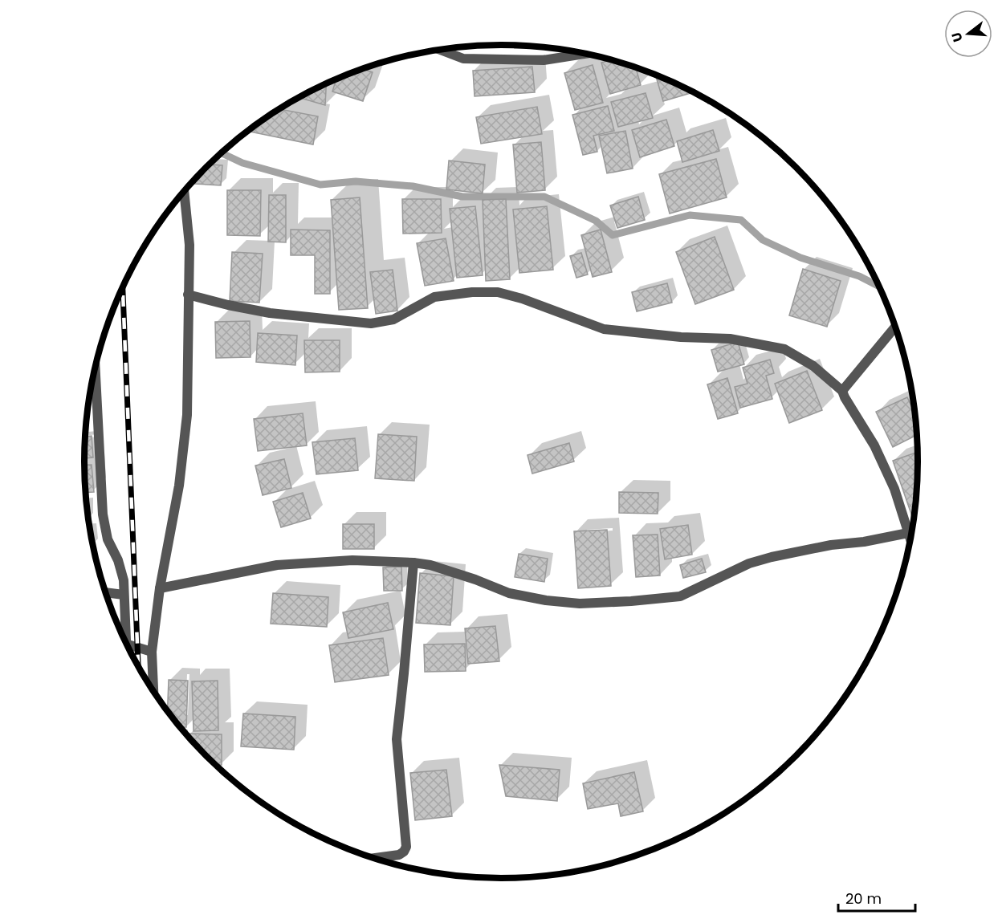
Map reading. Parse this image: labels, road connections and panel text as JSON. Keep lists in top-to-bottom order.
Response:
{
  "scale_bar": "20 m",
  "north": "left"
}
